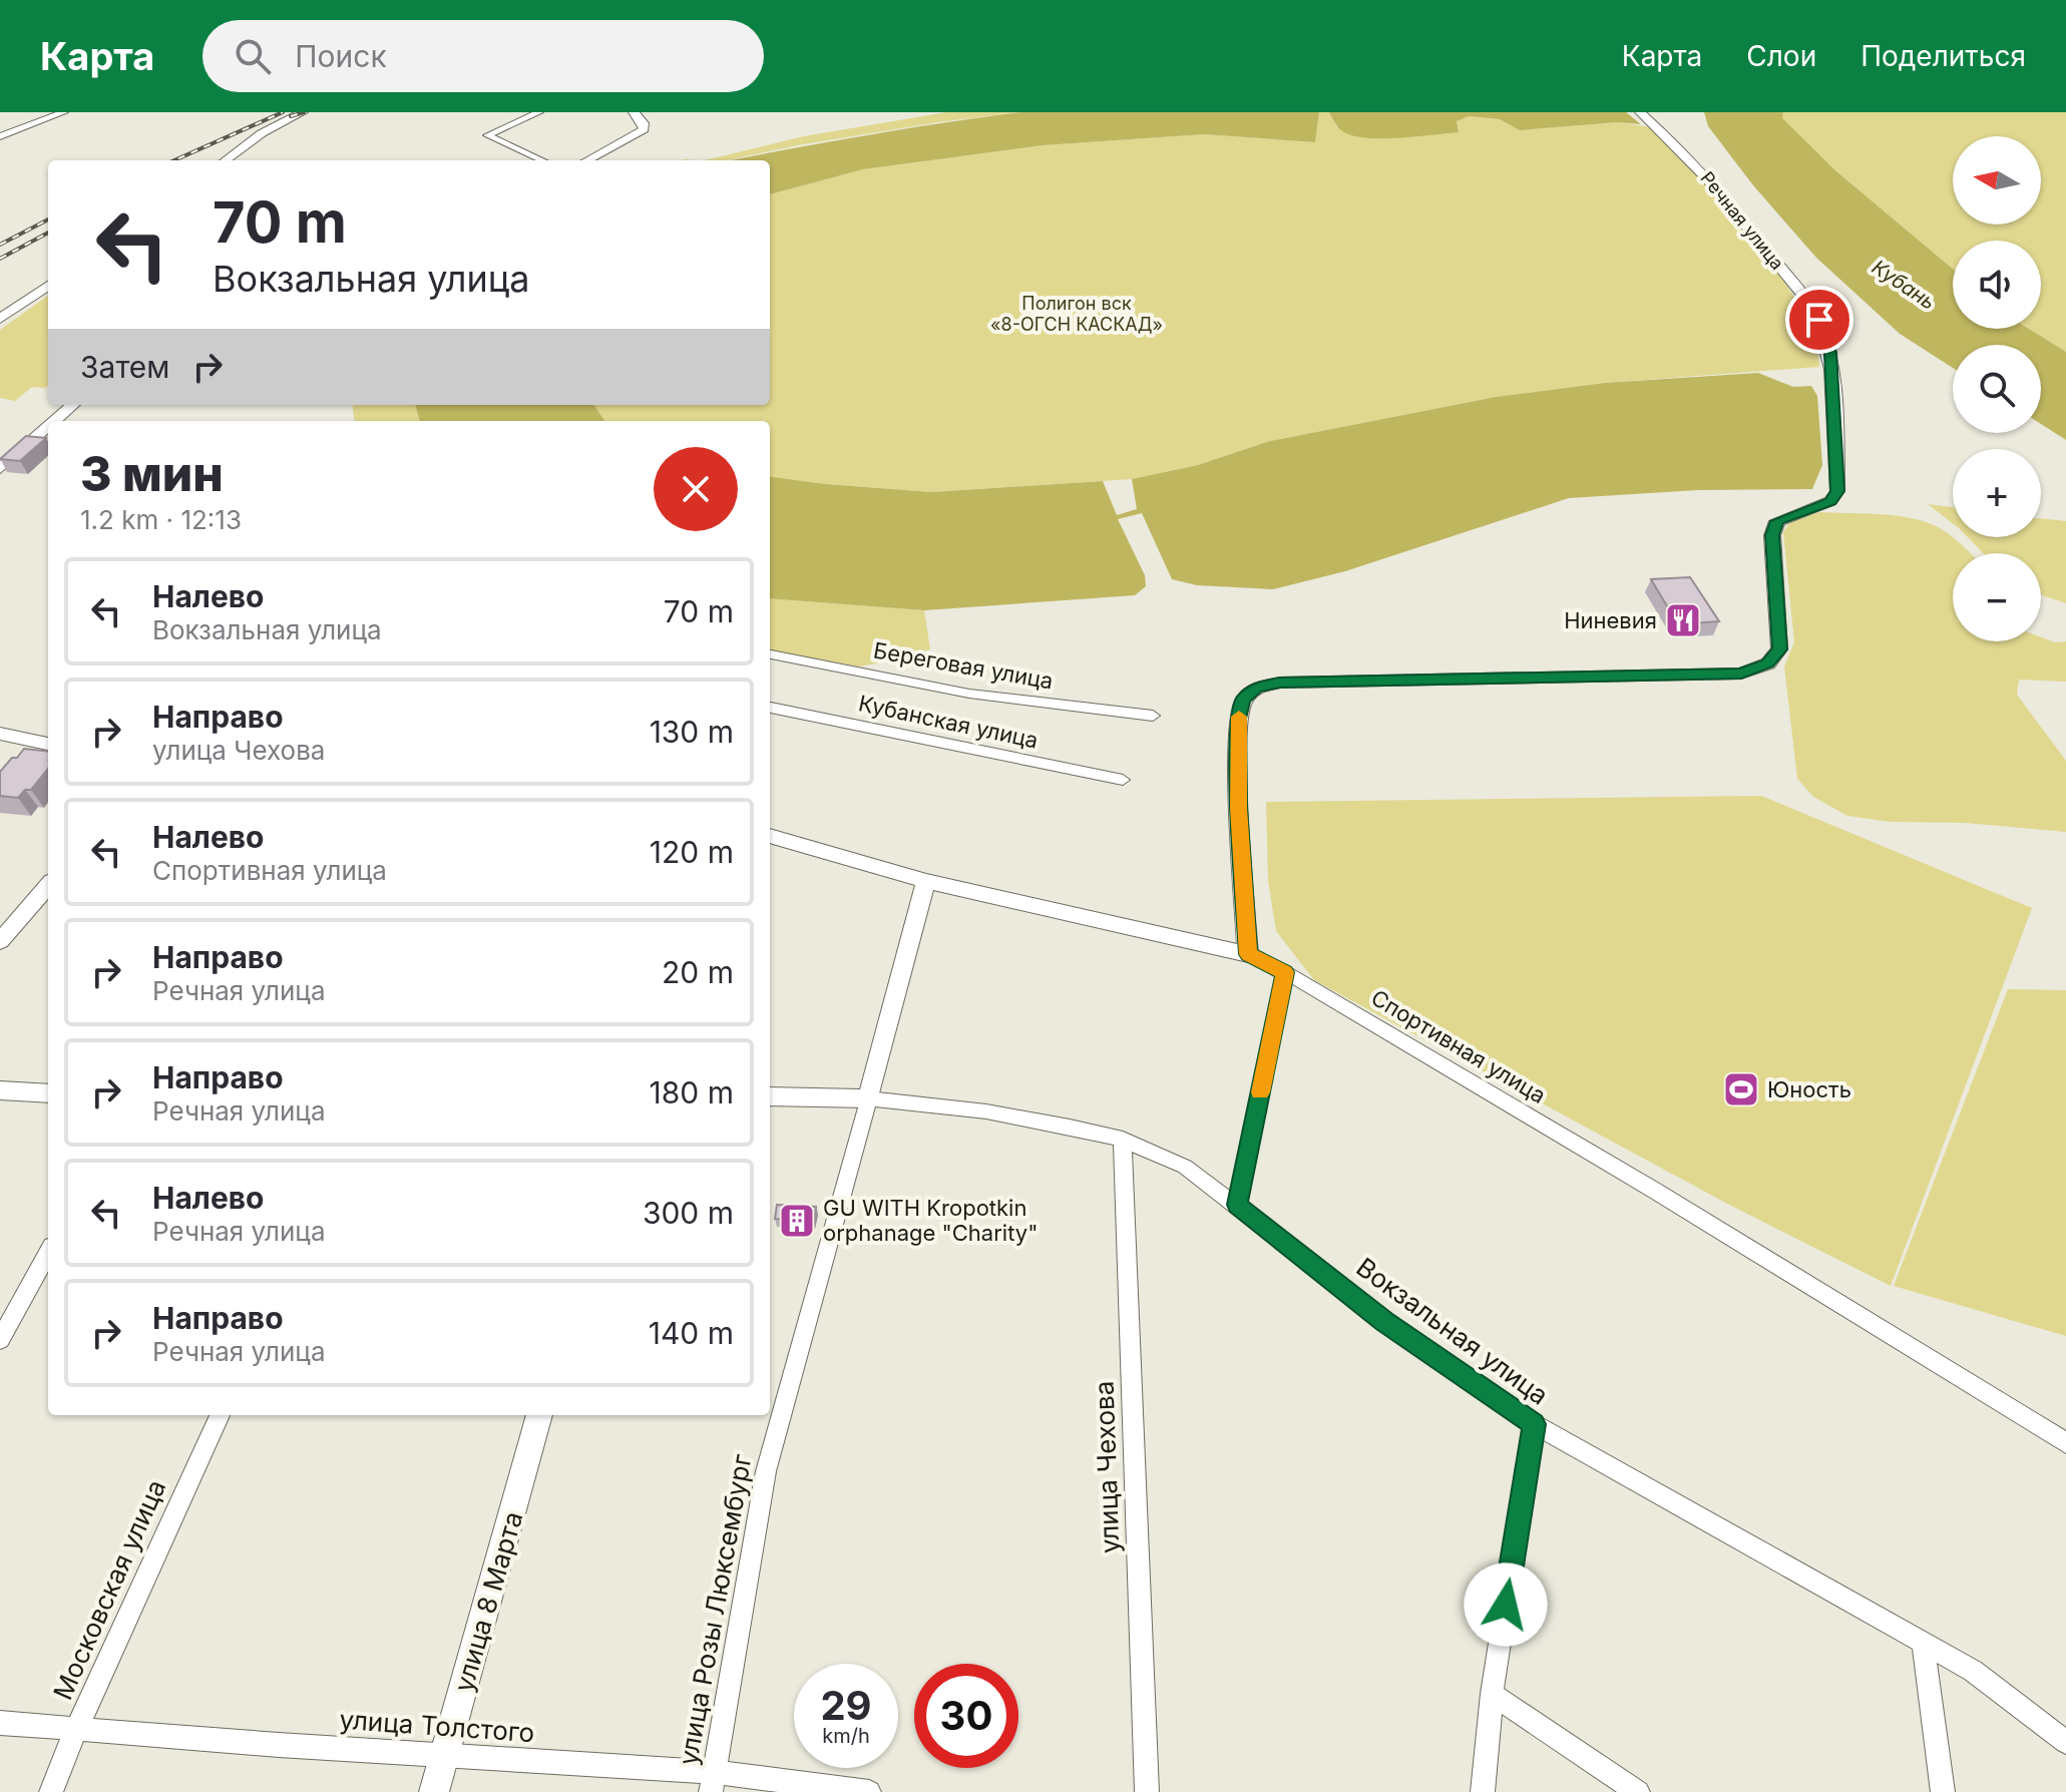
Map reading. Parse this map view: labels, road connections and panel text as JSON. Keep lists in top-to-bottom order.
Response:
{
  "streets": {
    "main road": [
      "Речная улица",
      "Спортивная улица",
      "Вокзальная улица",
      "улица 8 Марта",
      "улица Розы Люксембург"
    ],
    "street": [
      "Береговая улица",
      "Кубанская улица",
      "улица Чехова",
      "Московская улица",
      "улица Толстого"
    ]
  },
  "crossings": [
    ["Речная улица", "Спортивная улица"],
    ["Спортивная улица", "улица Розы Люксембург"],
    ["Вокзальная улица", "улица Чехова"],
    ["Вокзальная улица", "улица Розы Люксембург"],
    ["Московская улица", "улица Толстого"],
    ["улица 8 Марта", "улица Толстого"],
    ["улица Розы Люксембург", "улица Толстого"]
  ],
  "water": ["Кубань"],
  "parks": ["Полигон вск «8-ОГСН КАСКАД»"],
  "places": {
    "restaurant": ["Ниневия"],
    "sports": ["Юность"],
    "building": ["GU WITH Kropotkin orphanage \"Charity\""]
  },
  "north": "left",
  "page": {
    "header": "Карта",
    "search": "Поиск",
    "nav": ["Карта", "Слои", "Поделиться"],
    "map_buttons": ["+", "−"],
    "turn": ["70 m", "Вокзальная улица"],
    "then": "Затем",
    "heading": ["3 мин", "1.2 km · 12:13"],
    "list": [
      {
        "name": "Налево",
        "note": "Вокзальная улица",
        "value": "70 m"
      },
      {
        "name": "Направо",
        "note": "улица Чехова",
        "value": "130 m"
      },
      {
        "name": "Налево",
        "note": "Спортивная улица",
        "value": "120 m"
      },
      {
        "name": "Направо",
        "note": "Речная улица",
        "value": "20 m"
      },
      {
        "name": "Направо",
        "note": "Речная улица",
        "value": "180 m"
      },
      {
        "name": "Налево",
        "note": "Речная улица",
        "value": "300 m"
      },
      {
        "name": "Направо",
        "note": "Речная улица",
        "value": "140 m"
      }
    ],
    "speed": "29 km/h",
    "limit": "30"
  }
}
